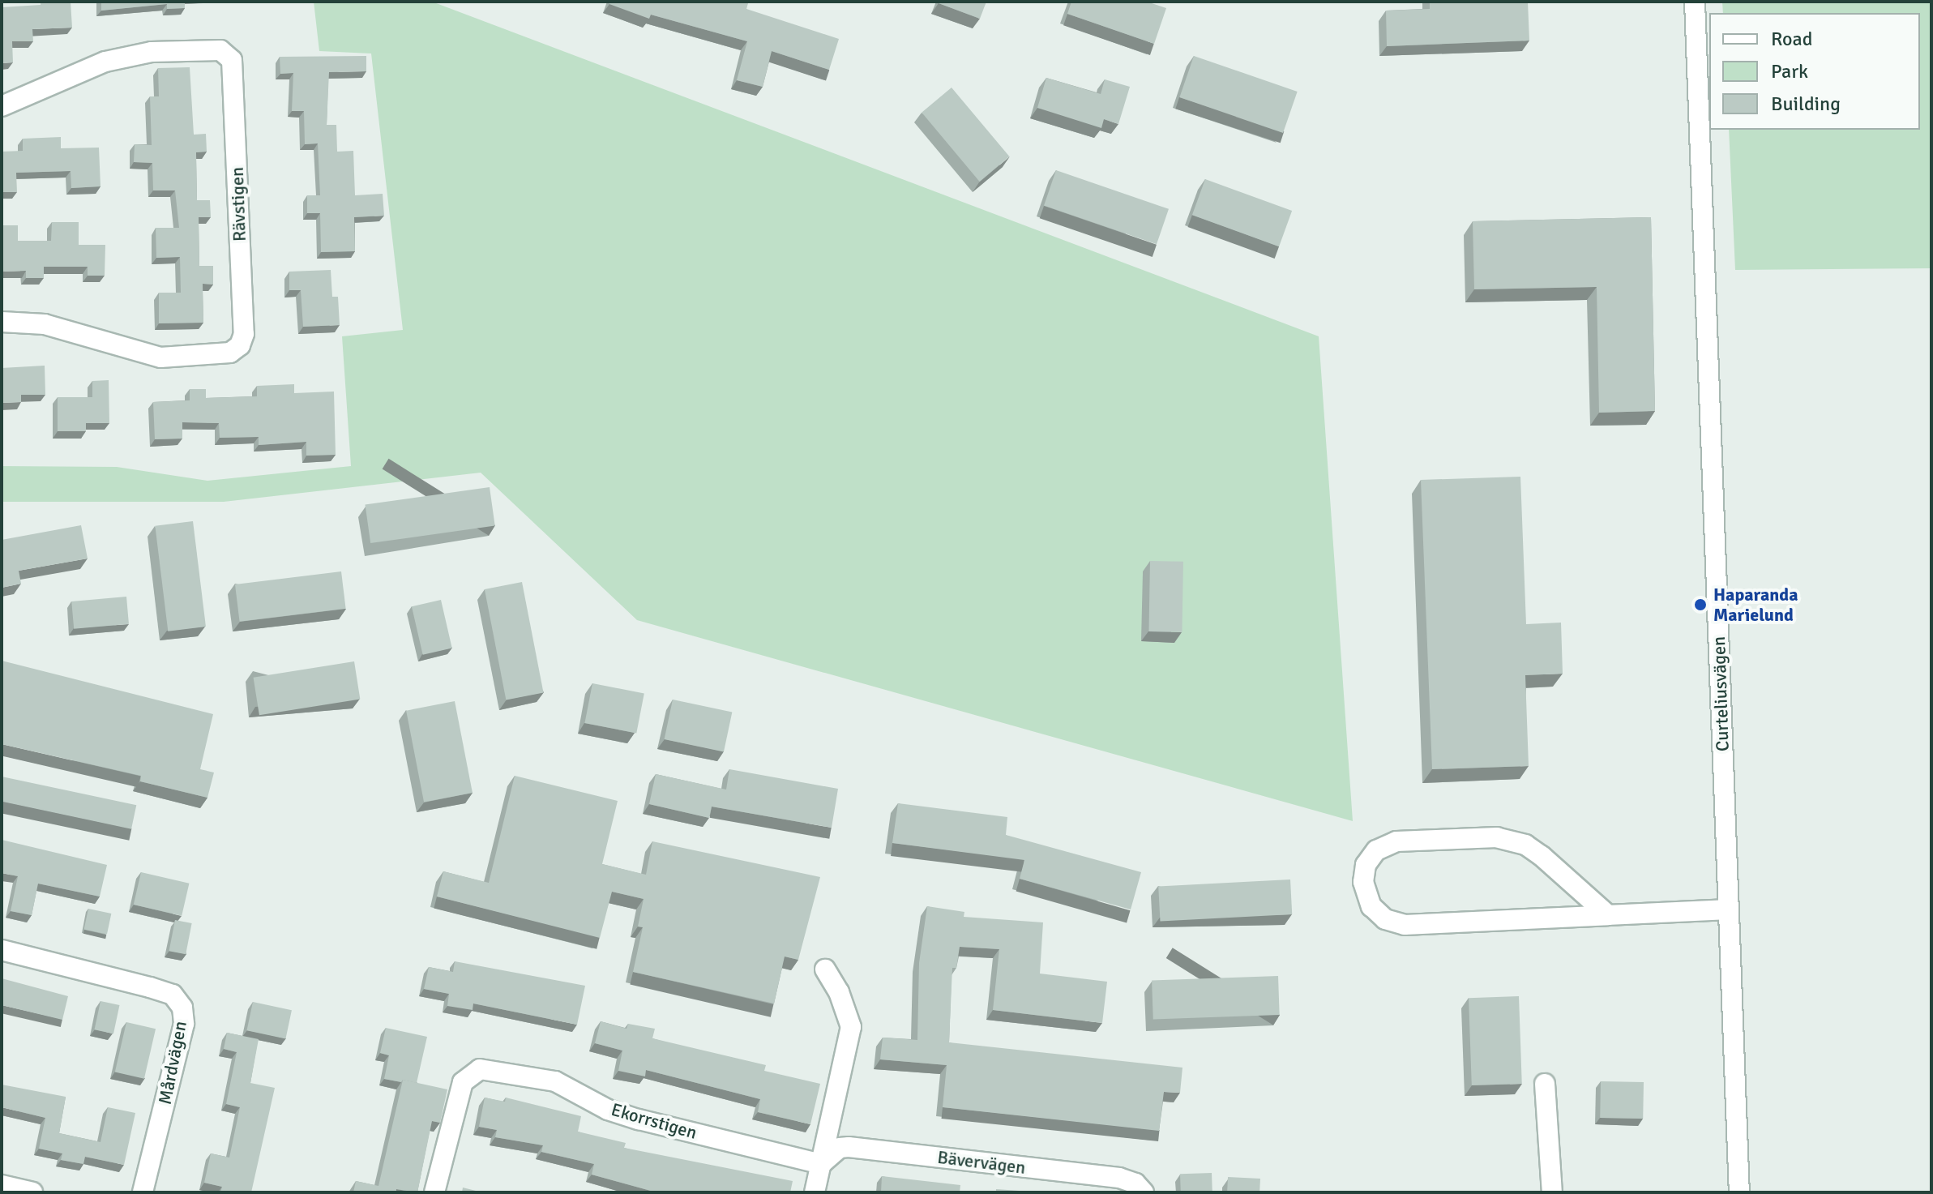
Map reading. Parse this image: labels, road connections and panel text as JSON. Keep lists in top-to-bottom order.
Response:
{
  "streets": {
    "street": [
      "Rävstigen",
      "Curteliusvägen",
      "Mårdvägen",
      "Ekorrstigen",
      "Bävervägen"
    ]
  },
  "crossings": [
    ["Ekorrstigen", "Bävervägen"]
  ],
  "places": ["Haparanda Marielund"],
  "legend": ["Road", "Park", "Building"]
}
